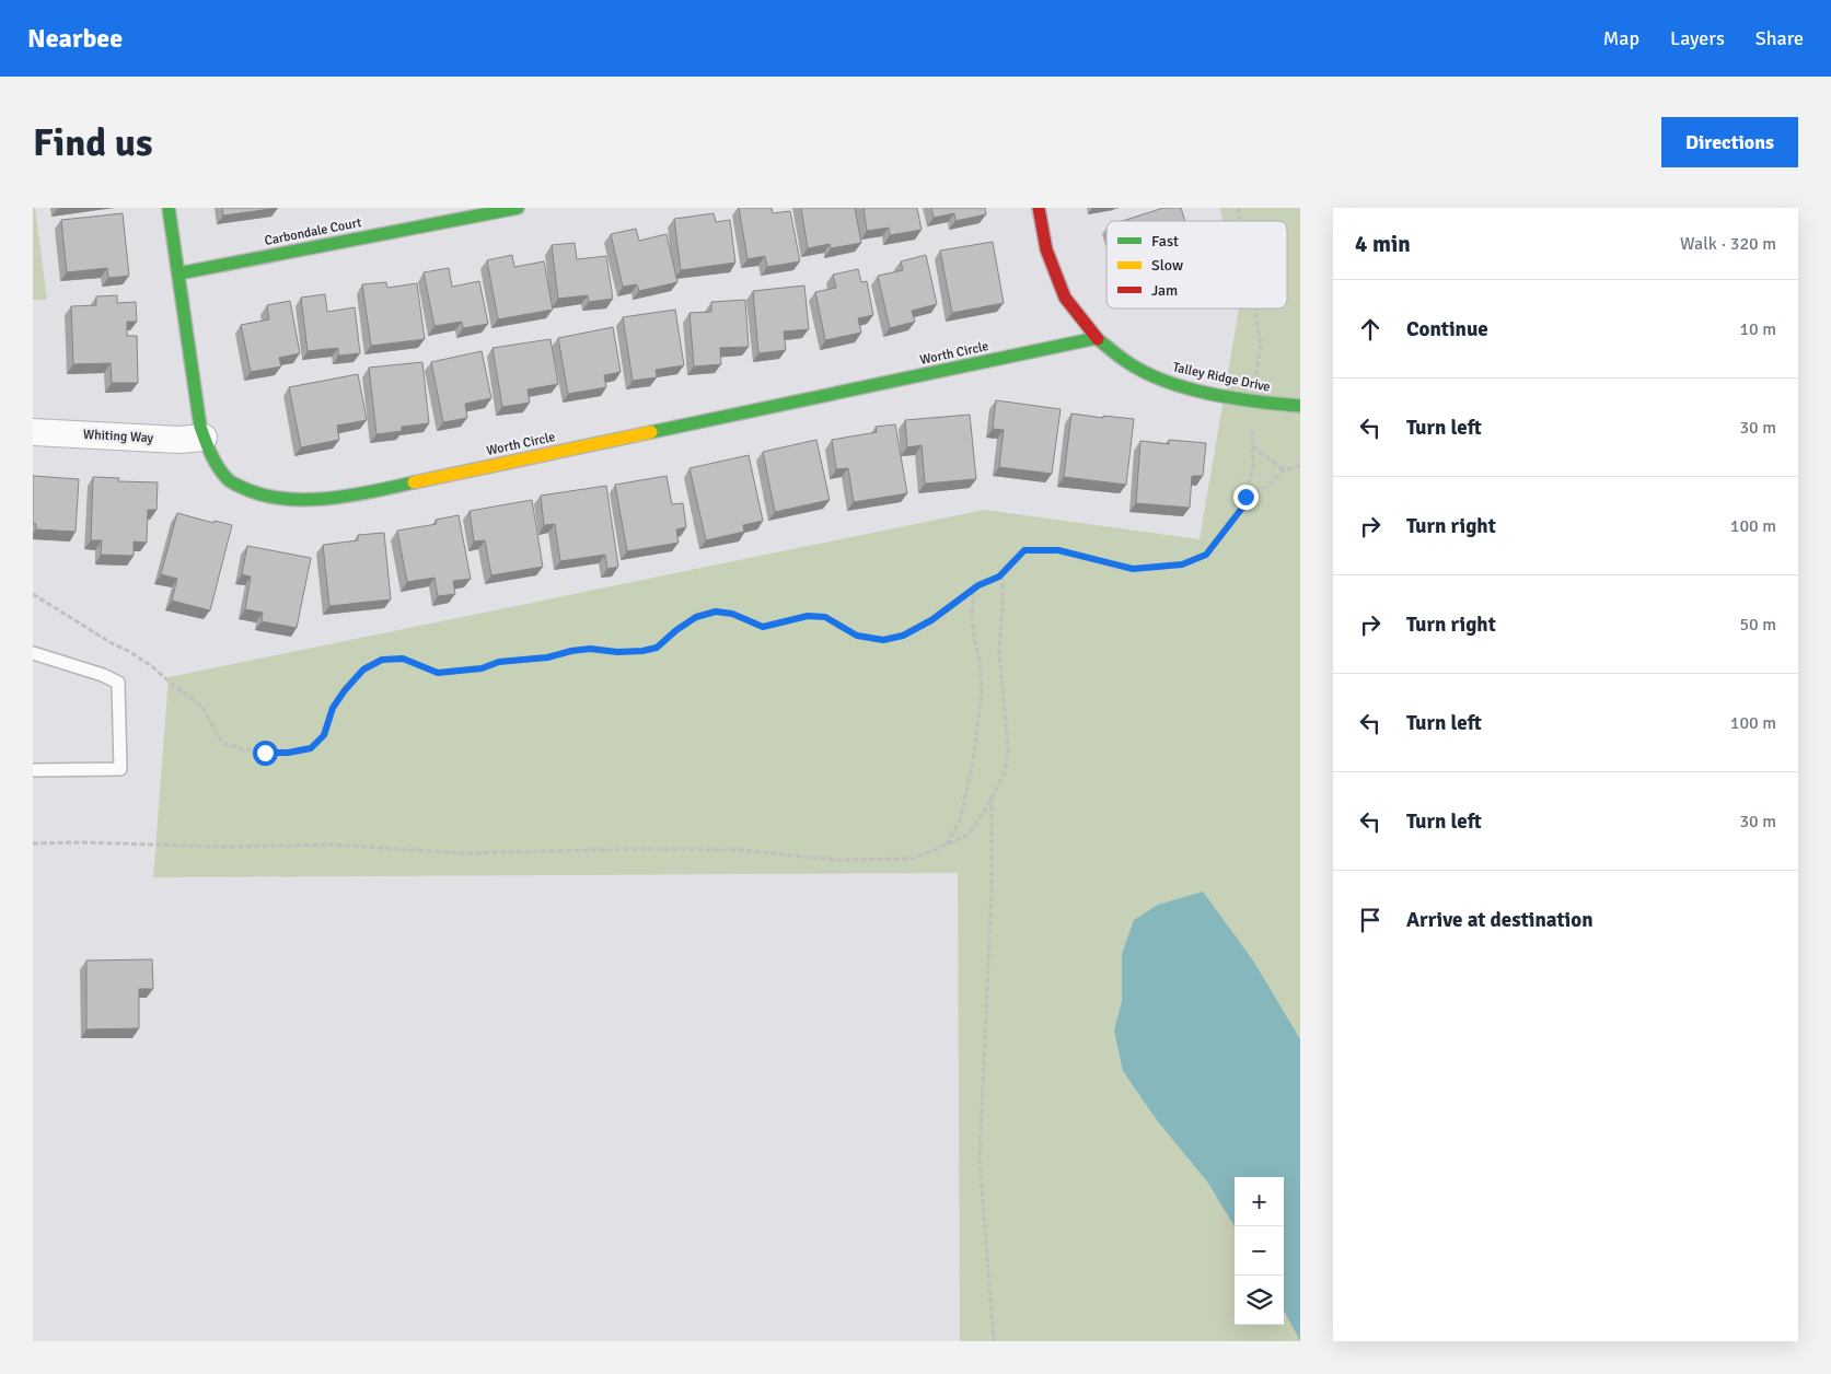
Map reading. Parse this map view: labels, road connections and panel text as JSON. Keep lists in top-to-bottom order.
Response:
{
  "streets": {
    "street": [
      "Carbondale Court",
      "Worth Circle",
      "Talley Ridge Drive",
      "Whiting Way"
    ]
  },
  "crossings": [
    ["Carbondale Court", "Worth Circle"],
    ["Worth Circle", "Talley Ridge Drive"],
    ["Worth Circle", "Whiting Way"]
  ],
  "legend": ["Fast", "Slow", "Jam"],
  "page": {
    "header": "Nearbee",
    "nav": ["Map", "Layers", "Share"],
    "buttons": "Directions",
    "title": "Find us",
    "heading": ["4 min", "Walk · 320 m"],
    "list": [
      ["Continue", "10 m"],
      ["Turn left", "30 m"],
      ["Turn right", "100 m"],
      ["Turn right", "50 m"],
      ["Turn left", "100 m"],
      ["Turn left", "30 m"],
      "Arrive at destination"
    ],
    "map_buttons": ["+", "−"]
  }
}
